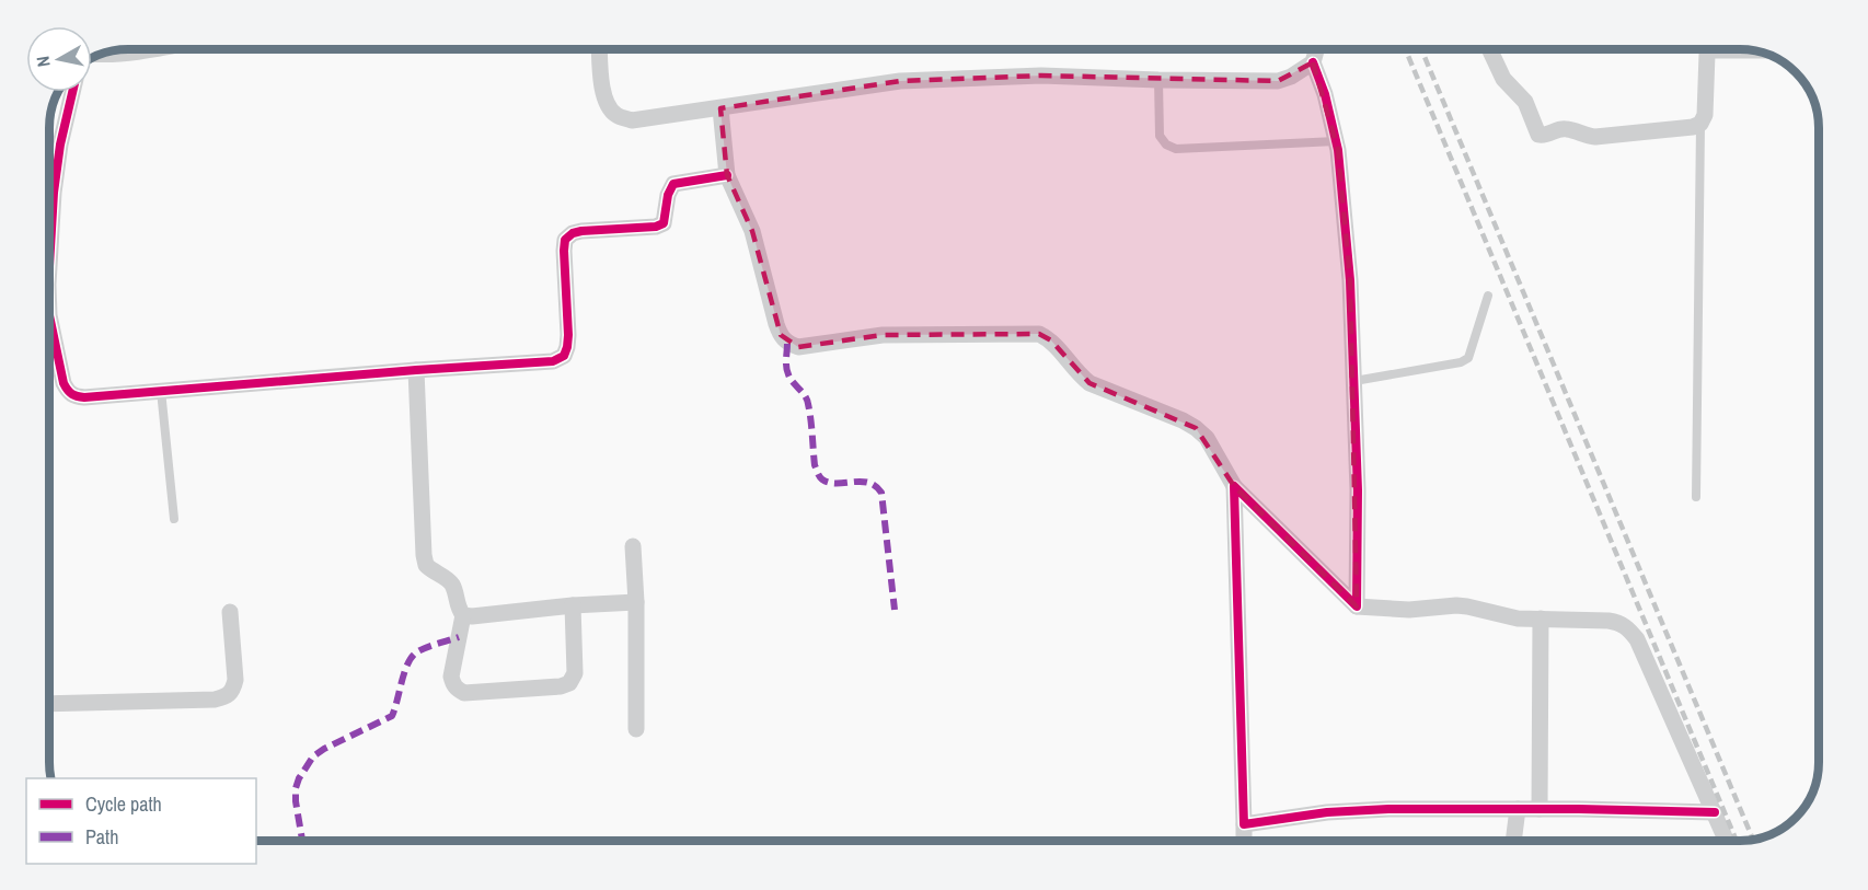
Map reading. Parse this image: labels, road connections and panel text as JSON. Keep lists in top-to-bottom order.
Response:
{
  "legend": ["Cycle path", "Path"],
  "north": "left"
}
